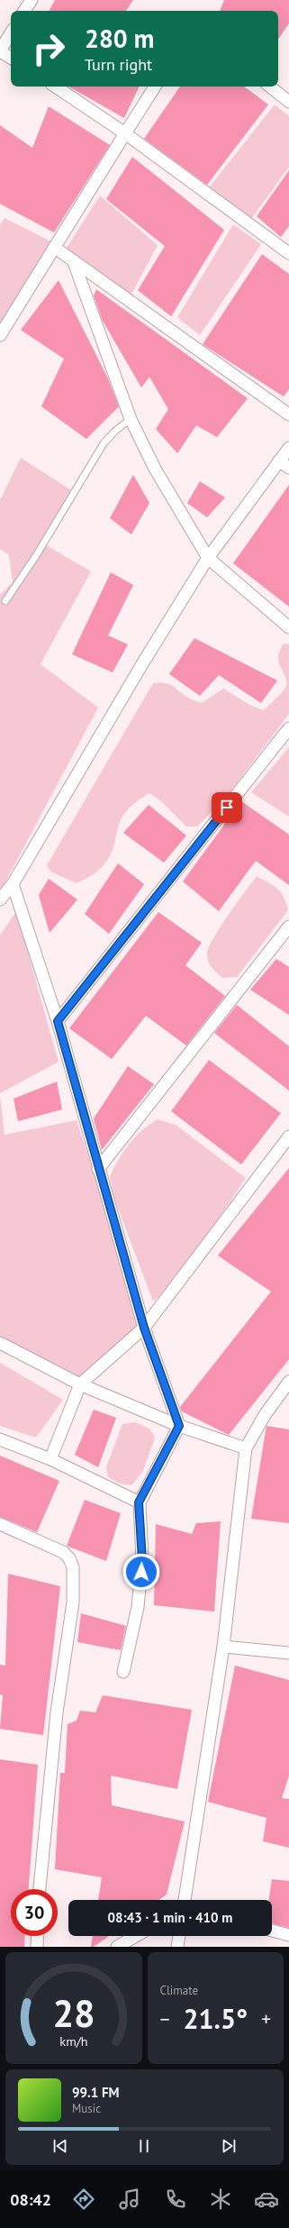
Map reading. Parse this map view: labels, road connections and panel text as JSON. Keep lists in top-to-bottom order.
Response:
{
  "page": {
    "turn": ["280 m", "Turn right"],
    "limit": "30",
    "trip": "08:43 · 1 min · 410 m",
    "tile": "Climate",
    "heat": ["−", "21.5°", "+"],
    "song": ["99.1 FM", "Music"],
    "tabs": "08:42",
    "gauge": ["28", "km/h"]
  }
}
